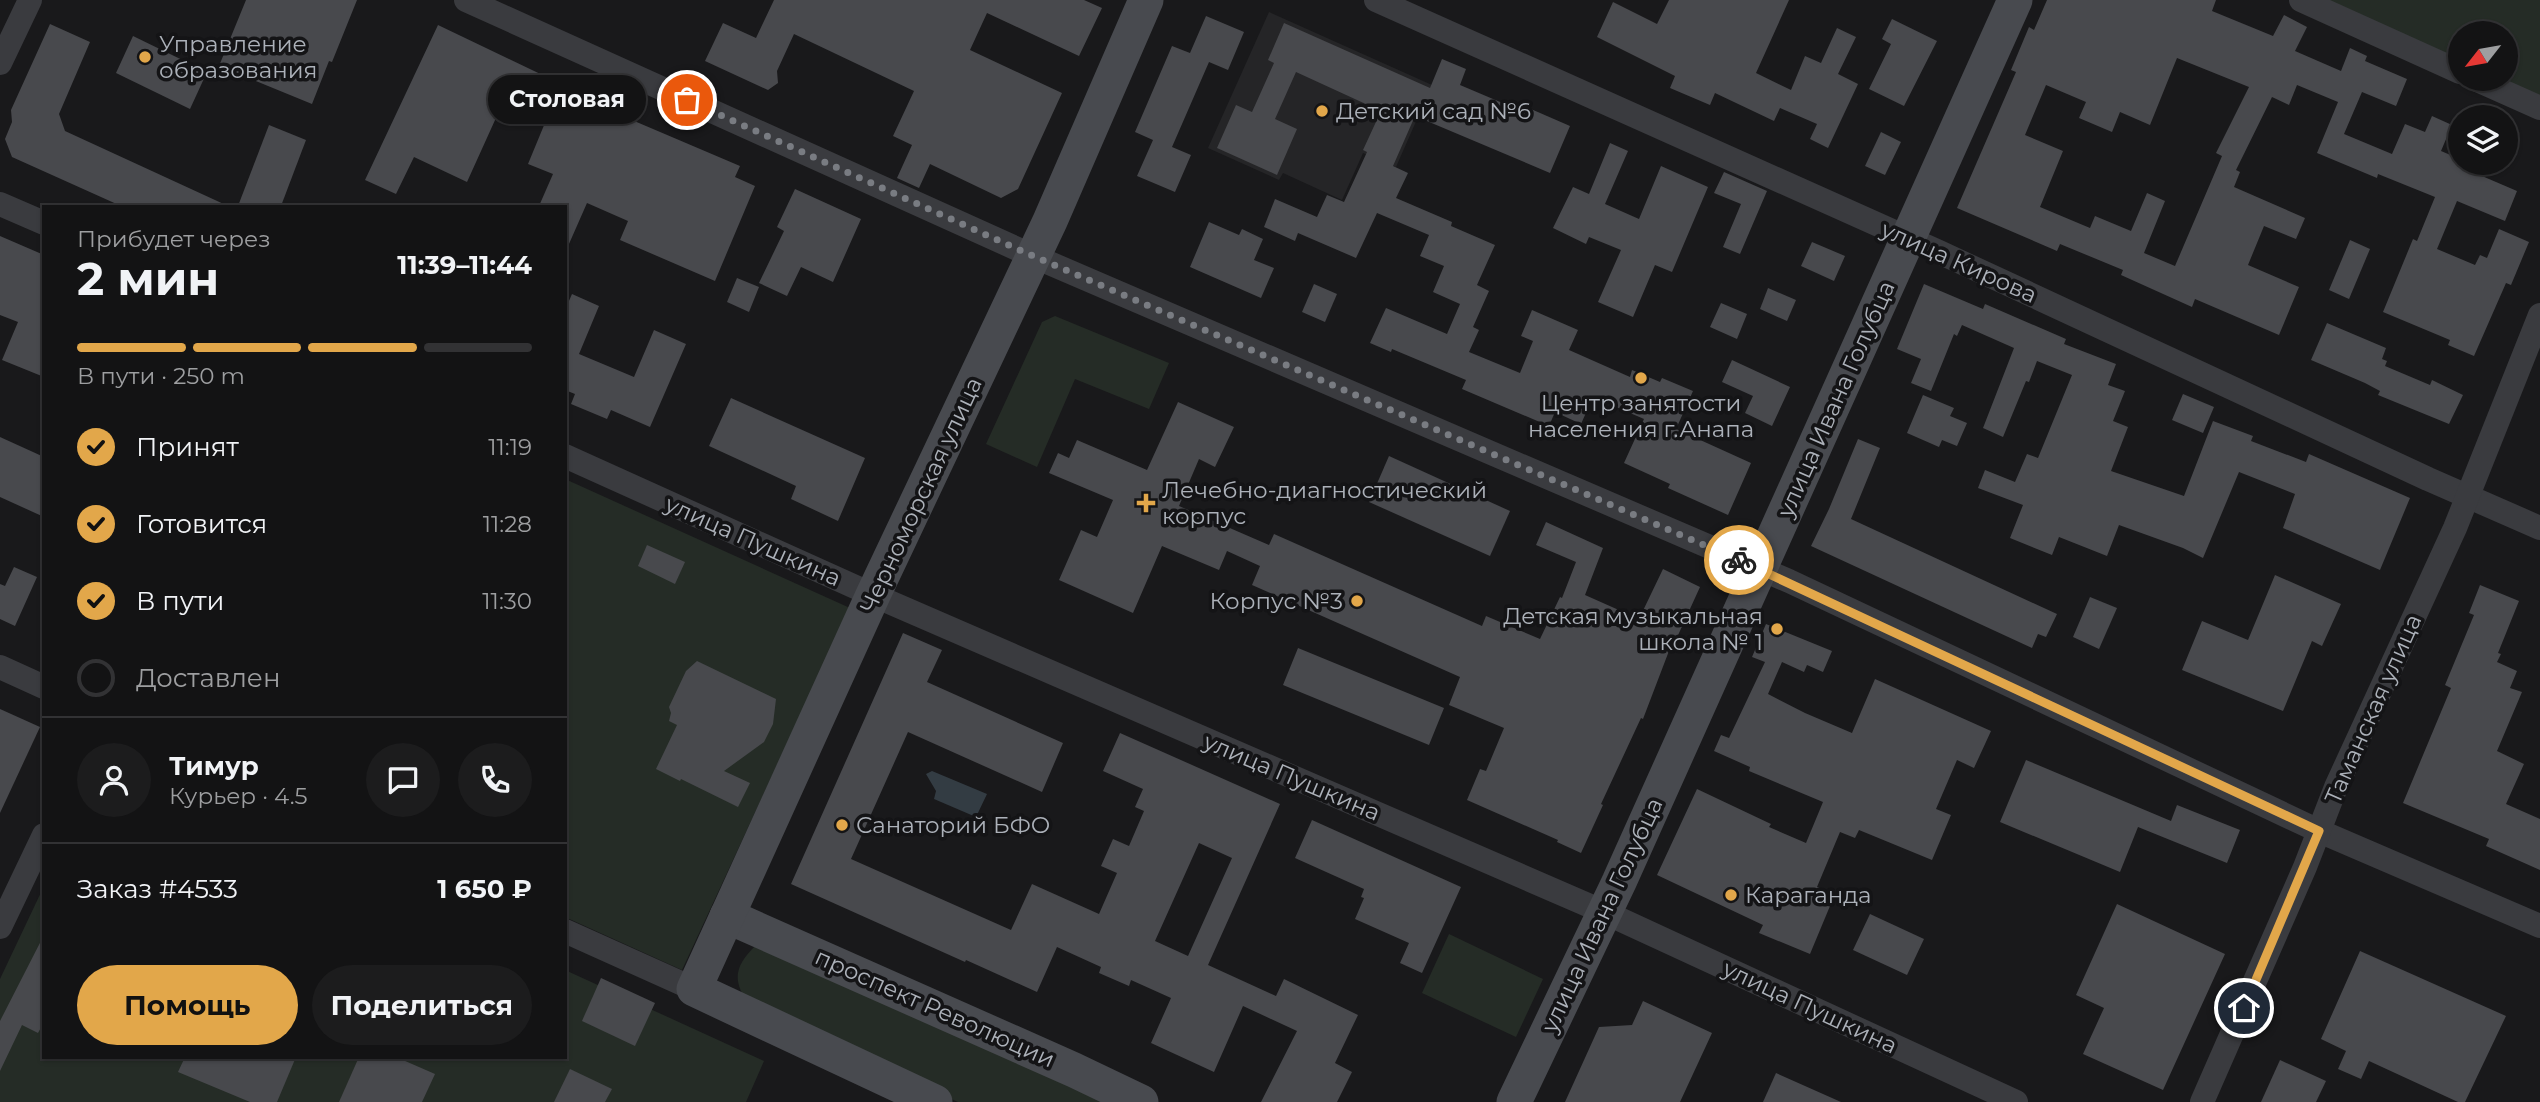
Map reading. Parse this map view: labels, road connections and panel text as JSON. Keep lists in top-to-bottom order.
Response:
{
  "streets": {
    "street": [
      "улица Кирова",
      "улица Ивана Голубца",
      "Черноморская улица",
      "улица Пушкина",
      "Таманская улица",
      "проспект Революции"
    ]
  },
  "crossings": [
    ["улица Кирова", "улица Ивана Голубца"],
    ["улица Кирова", "Таманская улица"],
    ["улица Ивана Голубца", "улица Пушкина"],
    ["Черноморская улица", "улица Пушкина"],
    ["Черноморская улица", "проспект Революции"]
  ],
  "places": {
    "other": [
      "Управление образования",
      "Столовая",
      "Детский сад №6",
      "Центр занятости населения г.Анапа",
      "Корпус №3",
      "Детская музыкальная школа № 1",
      "Санаторий БФО",
      "Караганда"
    ],
    "health": ["Лечебно-диагностический корпус"]
  },
  "north": "bottom left",
  "page": {
    "bubble": "Столовая",
    "heading": ["2 мин", "Прибудет через", "11:39–11:44"],
    "panel": [
      "Тимур",
      "Курьер · 4.5",
      "Заказ #4533",
      "1 650 ₽"
    ],
    "bar": "В пути · 250 m",
    "list": [
      ["Принят", "11:19"],
      ["Готовится", "11:28"],
      ["В пути", "11:30"],
      "Доставлен"
    ],
    "buttons": ["Помощь", "Поделиться"]
  }
}
